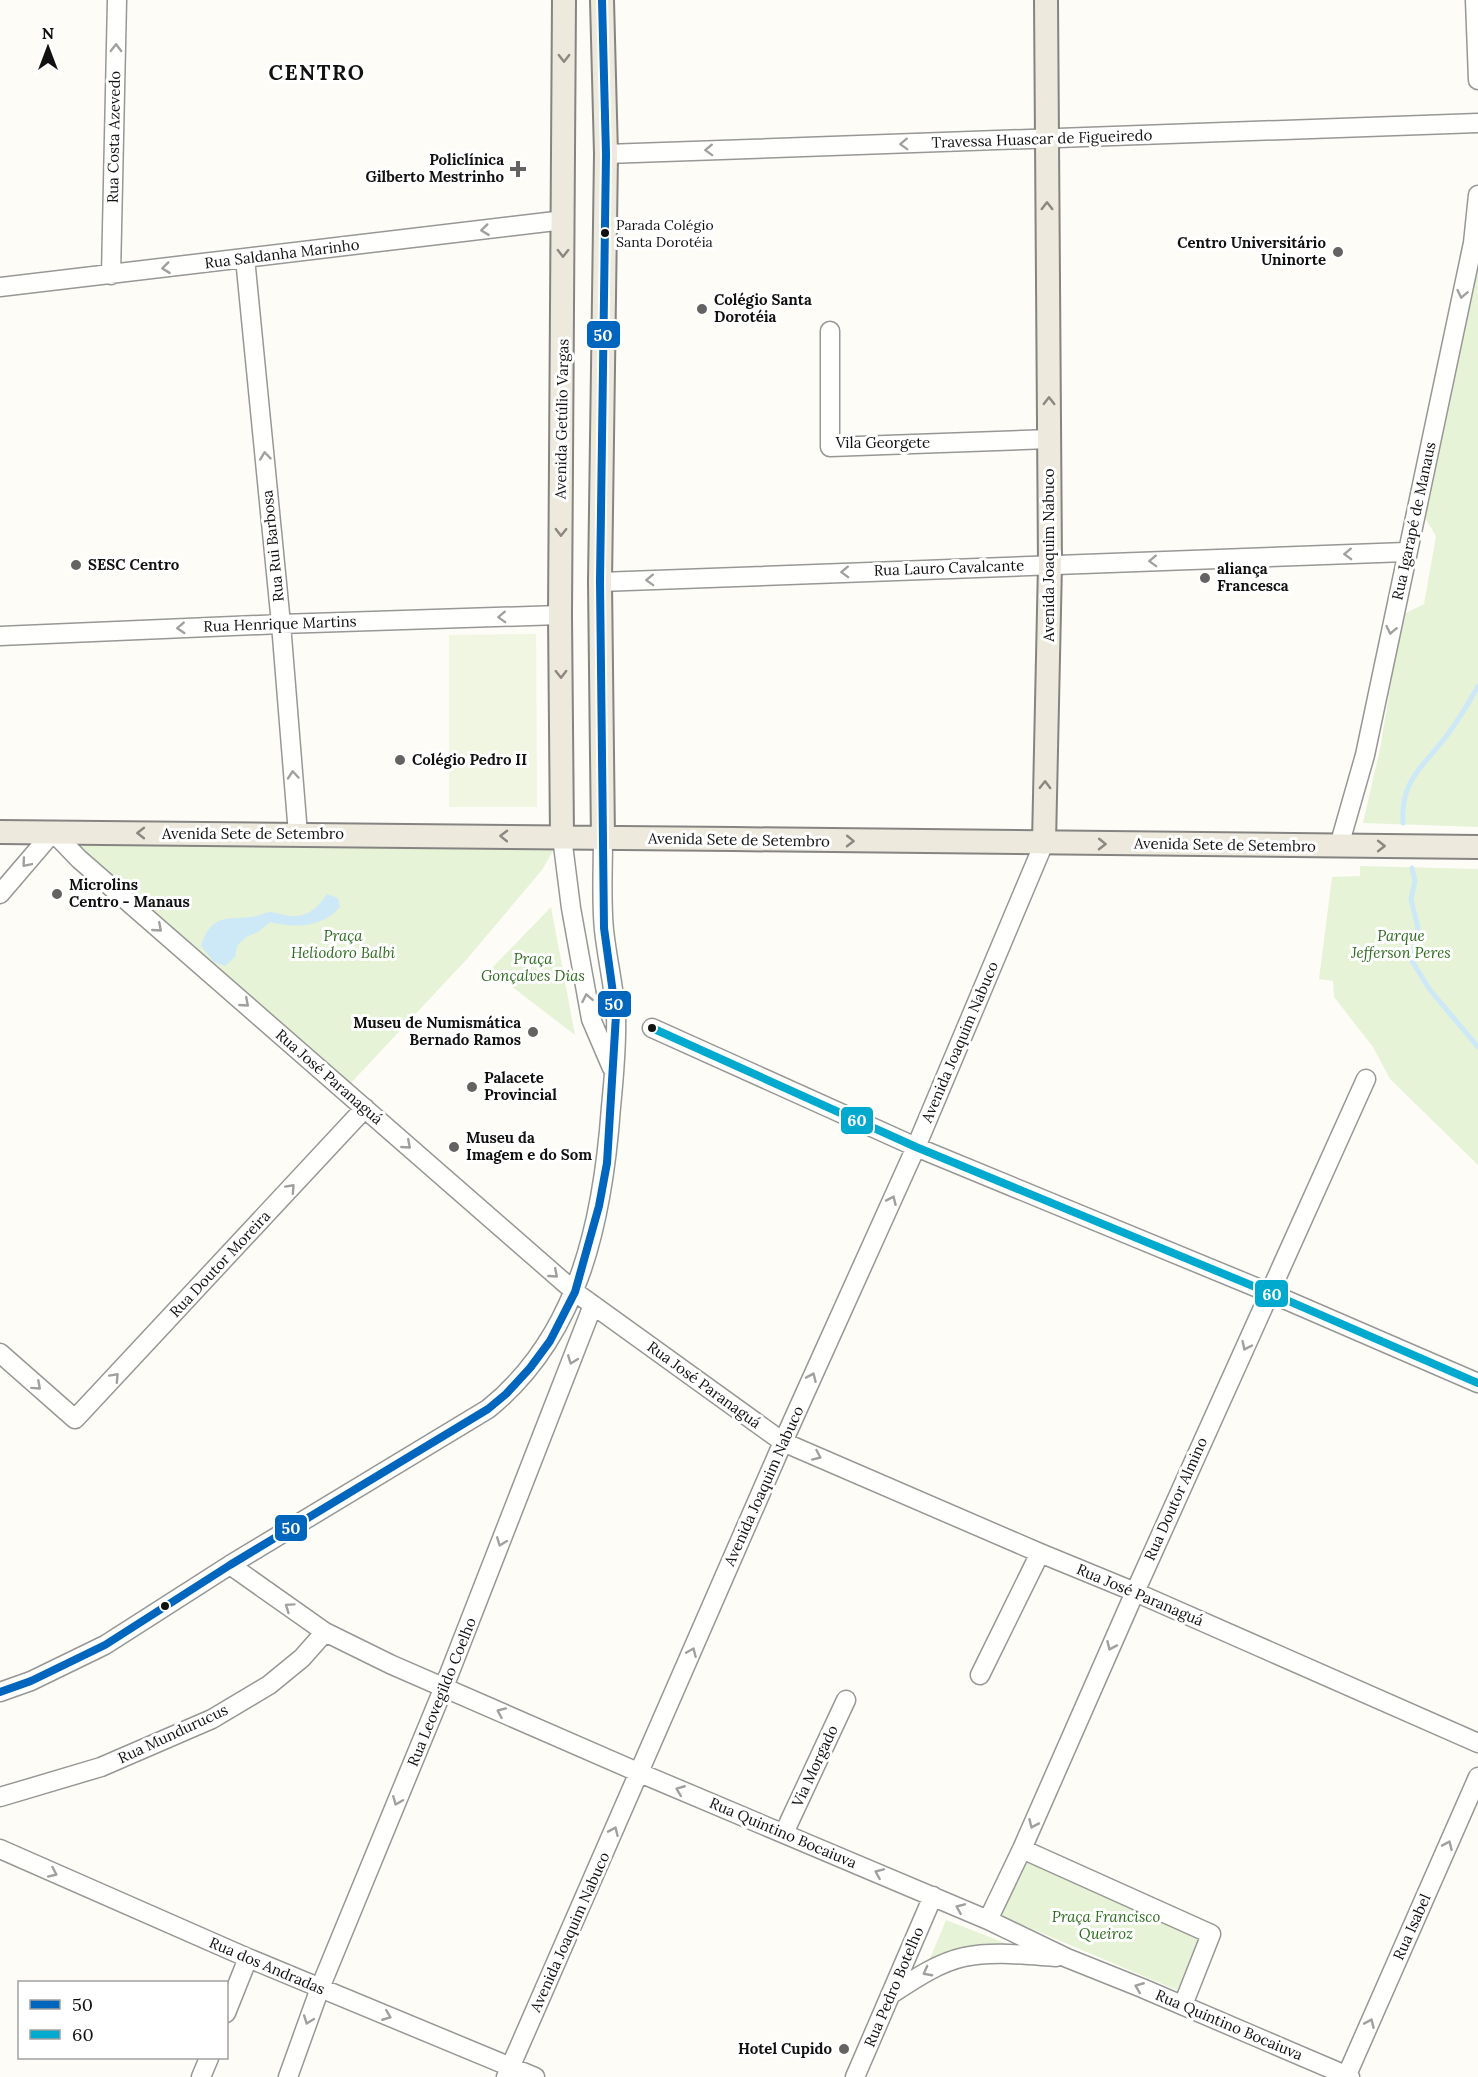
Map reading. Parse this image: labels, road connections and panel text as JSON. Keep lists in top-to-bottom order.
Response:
{
  "streets": {
    "main road": ["Avenida Getúlio Vargas", "Avenida Joaquim Nabuco", "Avenida Sete de Setembro"],
    "street": [
      "Rua Costa Azevedo",
      "Travessa Huascar de Figueiredo",
      "Rua Saldanha Marinho",
      "Vila Georgete",
      "Rua Igarapé de Manaus",
      "Rua Rui Barbosa",
      "Rua Lauro Cavalcante",
      "Rua Henrique Martins",
      "Rua José Paranaguá",
      "Rua Doutor Moreira",
      "Rua Doutor Almino",
      "Rua Leovegildo Coelho",
      "Rua Mundurucus",
      "Via Morgado",
      "Rua Quintino Bocaiuva",
      "Rua Isabel",
      "Rua dos Andradas",
      "Rua Pedro Botelho"
    ]
  },
  "crossings": [
    ["Rua Costa Azevedo", "Rua Saldanha Marinho"],
    ["Travessa Huascar de Figueiredo", "Avenida Joaquim Nabuco"],
    ["Rua Saldanha Marinho", "Avenida Getúlio Vargas"],
    ["Rua Saldanha Marinho", "Rua Rui Barbosa"],
    ["Avenida Getúlio Vargas", "Rua Henrique Martins"],
    ["Avenida Getúlio Vargas", "Avenida Sete de Setembro"],
    ["Vila Georgete", "Avenida Joaquim Nabuco"],
    ["Rua Igarapé de Manaus", "Rua Lauro Cavalcante"],
    ["Rua Igarapé de Manaus", "Avenida Sete de Setembro"],
    ["Rua Rui Barbosa", "Rua Henrique Martins"],
    ["Rua Rui Barbosa", "Avenida Sete de Setembro"],
    ["Avenida Joaquim Nabuco", "Rua Lauro Cavalcante"],
    ["Avenida Joaquim Nabuco", "Avenida Sete de Setembro"],
    ["Avenida Joaquim Nabuco", "Rua José Paranaguá"],
    ["Avenida Joaquim Nabuco", "Rua Quintino Bocaiuva"],
    ["Avenida Joaquim Nabuco", "Rua dos Andradas"],
    ["Avenida Sete de Setembro", "Rua José Paranaguá"],
    ["Rua José Paranaguá", "Rua Doutor Moreira"],
    ["Rua José Paranaguá", "Rua Doutor Almino"],
    ["Rua José Paranaguá", "Rua Leovegildo Coelho"],
    ["Rua Doutor Almino", "Rua Quintino Bocaiuva"],
    ["Rua Leovegildo Coelho", "Rua Quintino Bocaiuva"],
    ["Rua Leovegildo Coelho", "Rua dos Andradas"],
    ["Rua Mundurucus", "Rua Quintino Bocaiuva"],
    ["Via Morgado", "Rua Quintino Bocaiuva"],
    ["Rua Quintino Bocaiuva", "Rua Isabel"],
    ["Rua Quintino Bocaiuva", "Rua Pedro Botelho"]
  ],
  "one_way": [
    "Rua Costa Azevedo",
    "Travessa Huascar de Figueiredo",
    "Rua Saldanha Marinho",
    "Rua Igarapé de Manaus",
    "Rua Rui Barbosa",
    "Avenida Joaquim Nabuco",
    "Rua Lauro Cavalcante",
    "Rua Henrique Martins",
    "Rua José Paranaguá",
    "Rua Doutor Moreira",
    "Rua Doutor Almino",
    "Rua Leovegildo Coelho",
    "Rua Quintino Bocaiuva",
    "Rua Isabel",
    "Rua dos Andradas"
  ],
  "districts": ["CENTRO"],
  "parks": [
    "Praça Heliodoro Balbi",
    "Parque Jefferson Peres",
    "Praça Gonçalves Dias",
    "Praça Francisco Queiroz"
  ],
  "places": {
    "health": ["Policlínica Gilberto Mestrinho"],
    "other": [
      "Parada Colégio Santa Dorotéia",
      "Centro Universitário Uninorte",
      "Colégio Santa Dorotéia",
      "SESC Centro",
      "aliança Francesca",
      "Colégio Pedro II",
      "Microlins Centro - Manaus",
      "Museu de Numismática Bernado Ramos",
      "Palacete Provincial",
      "Museu da Imagem e do Som",
      "Hotel Cupido"
    ]
  },
  "lines": ["transit line 50", "transit line 60"],
  "legend": ["50", "60"],
  "north": "top"
}
